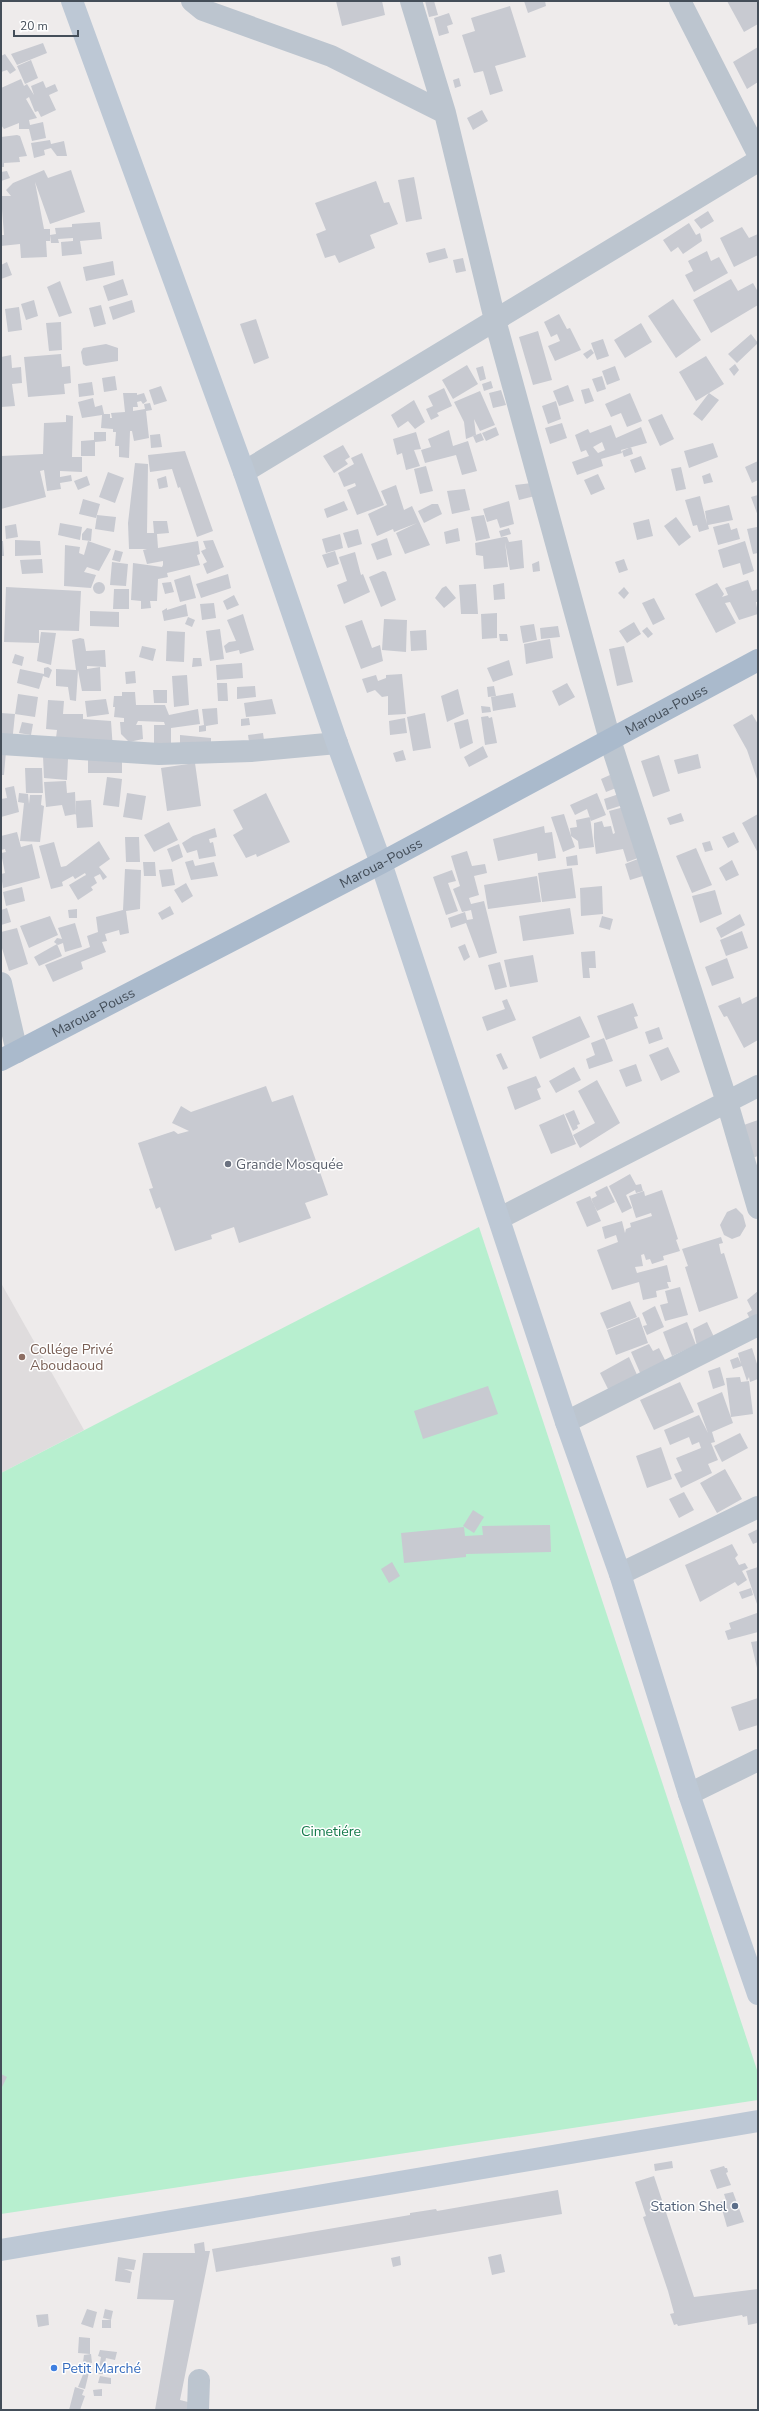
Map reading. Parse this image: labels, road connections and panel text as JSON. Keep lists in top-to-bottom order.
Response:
{
  "streets": {
    "main road": ["Maroua-Pouss"]
  },
  "parks": ["Cimetiére"],
  "places": [
    "Grande Mosquée",
    "Collége Privé Aboudaoud",
    "Station Shel",
    "Petit Marché"
  ],
  "scale_bar": "20 m"
}
